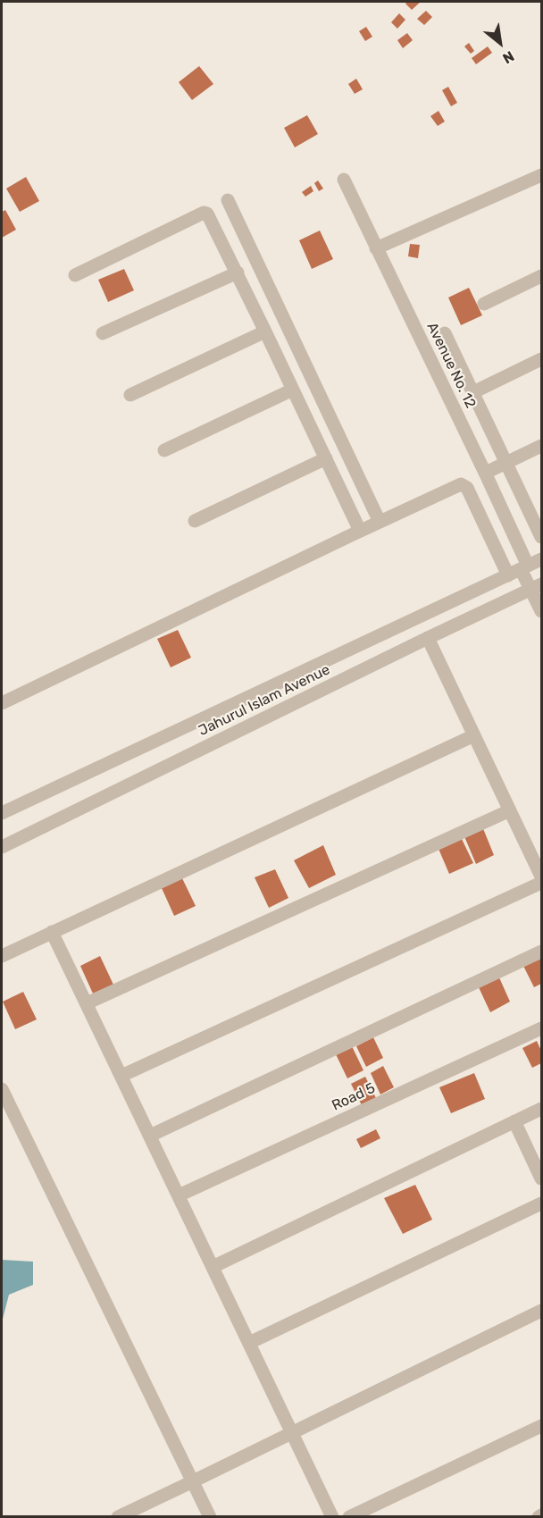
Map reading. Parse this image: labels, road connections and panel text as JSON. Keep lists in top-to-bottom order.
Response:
{
  "streets": {
    "street": ["Avenue No. 12", "Jahurul Islam Avenue", "Road 5"]
  },
  "crossings": [
    ["Avenue No. 12", "Jahurul Islam Avenue"]
  ],
  "north": "bottom right"
}
